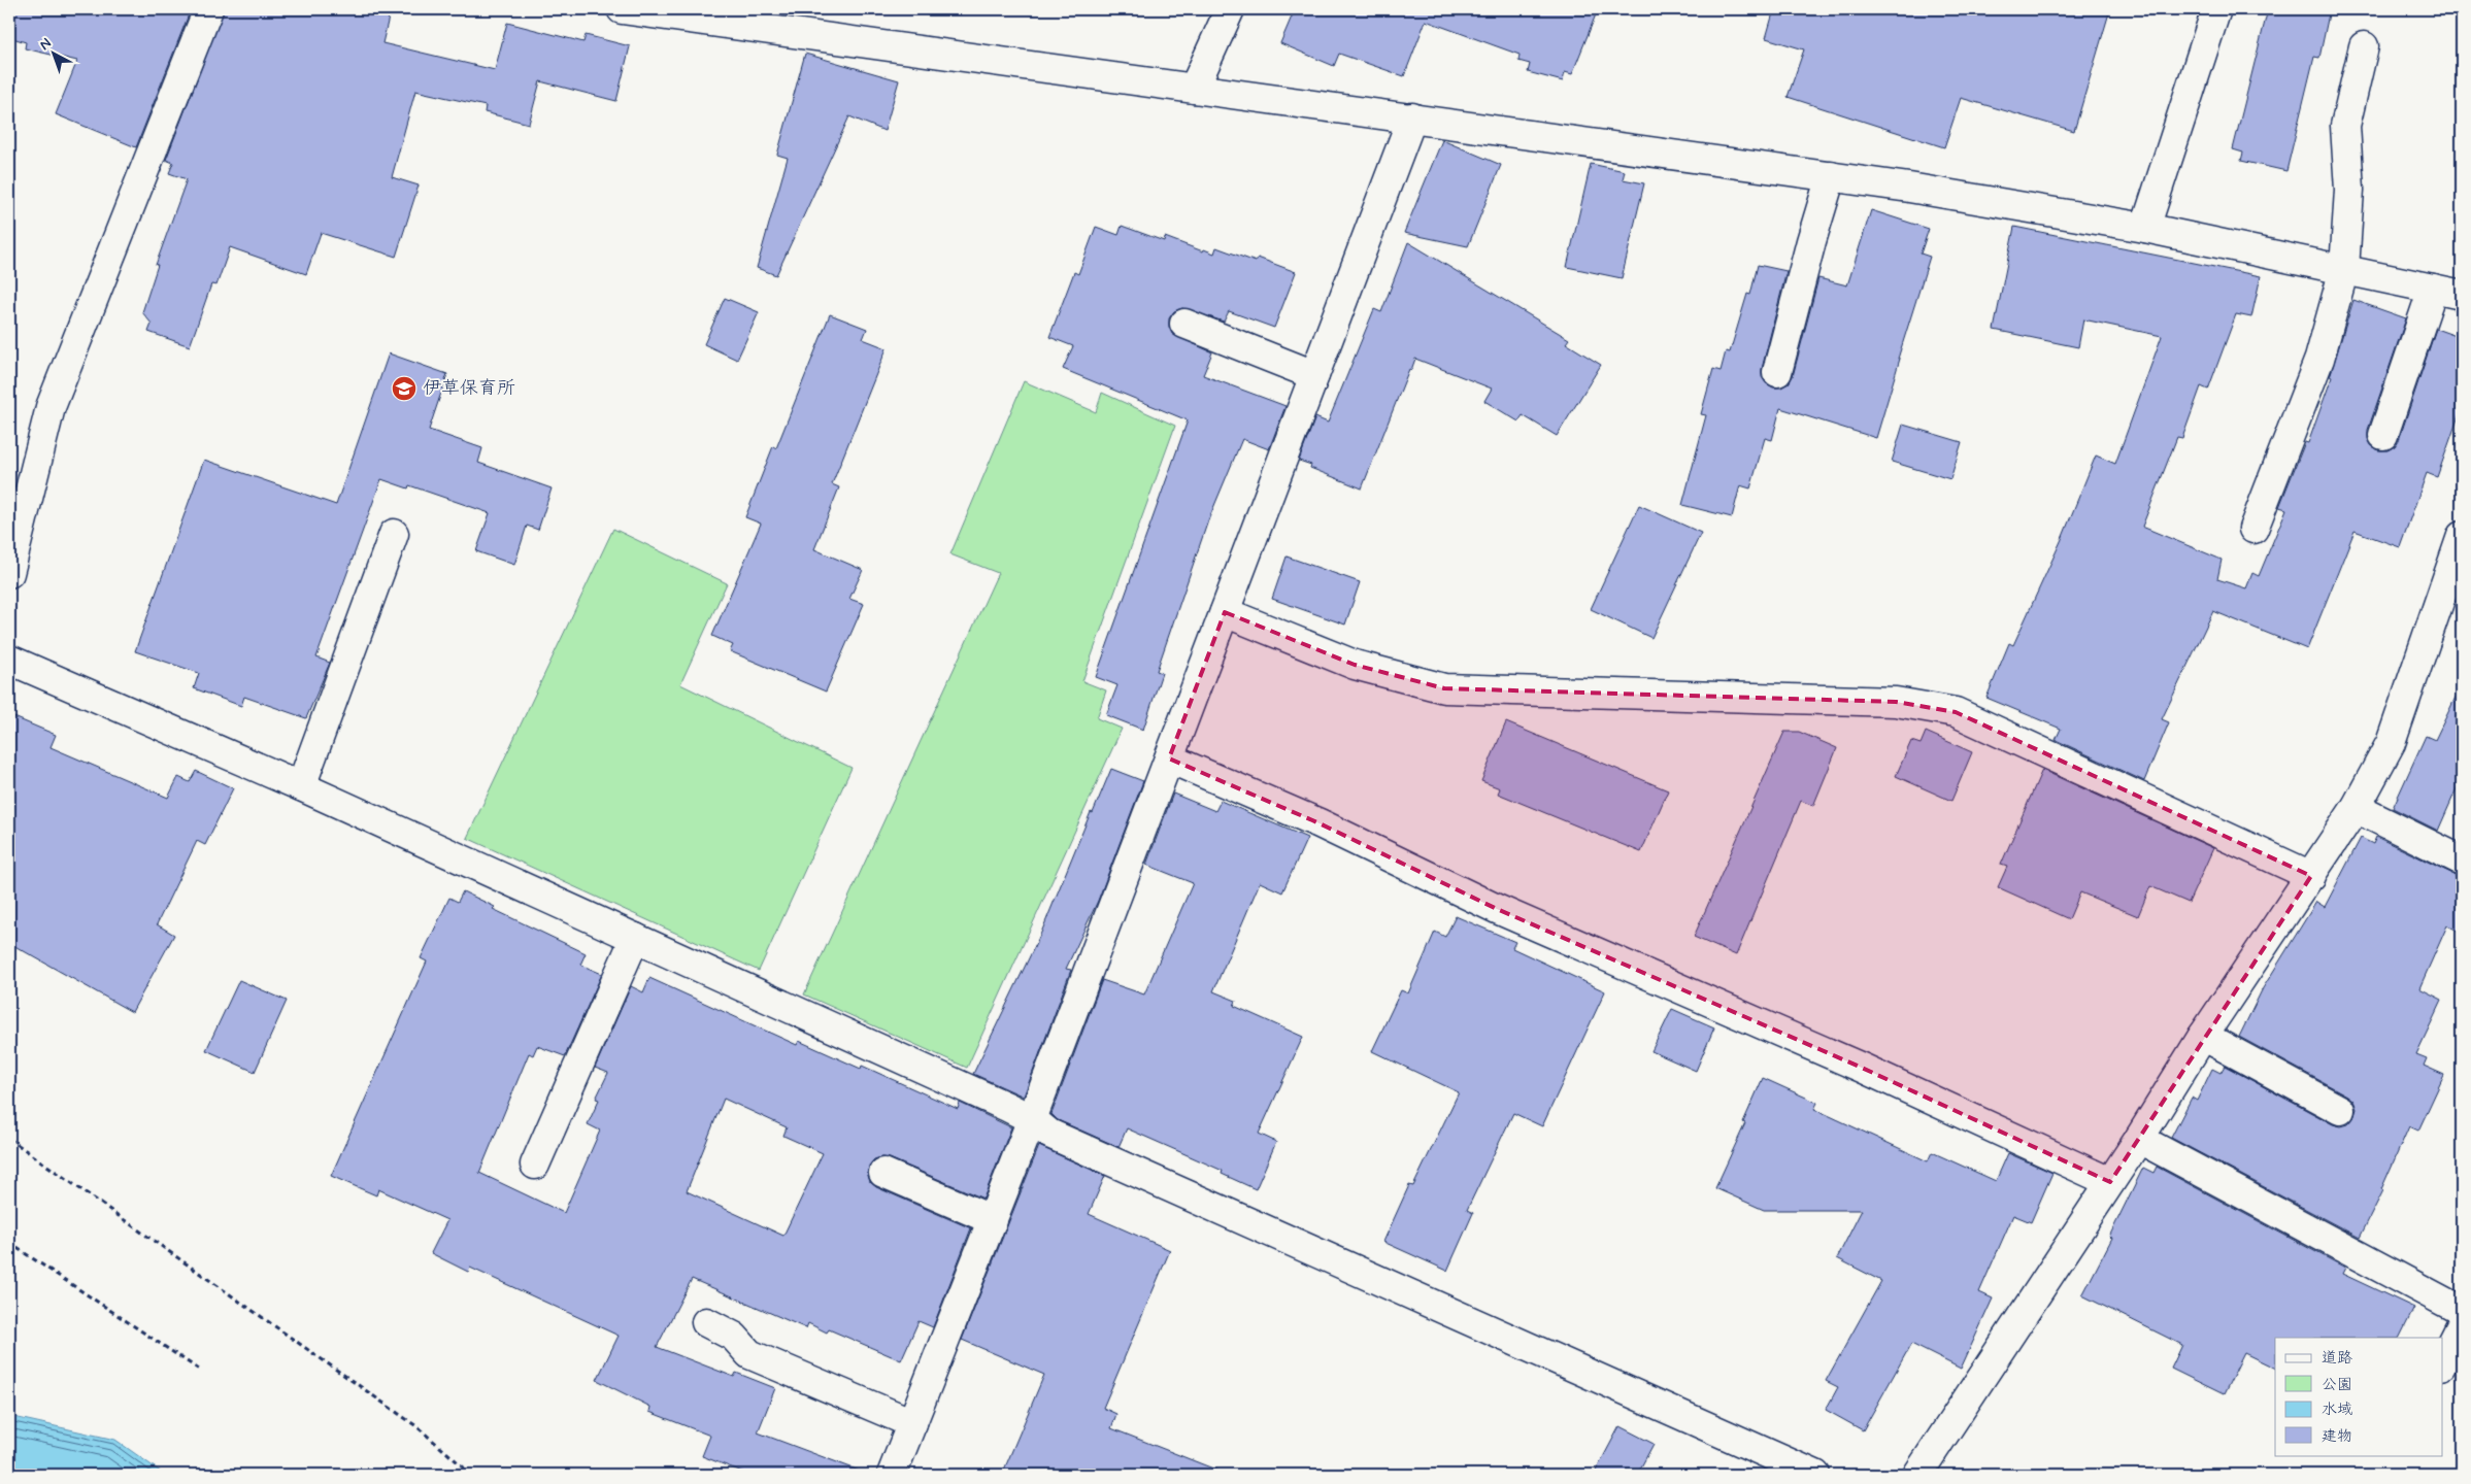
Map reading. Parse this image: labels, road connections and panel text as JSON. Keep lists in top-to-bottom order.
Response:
{
  "places": {
    "school or university": ["伊草保育所"]
  },
  "legend": [
    "道路",
    "公園",
    "水域",
    "建物"
  ],
  "north": "top left"
}
